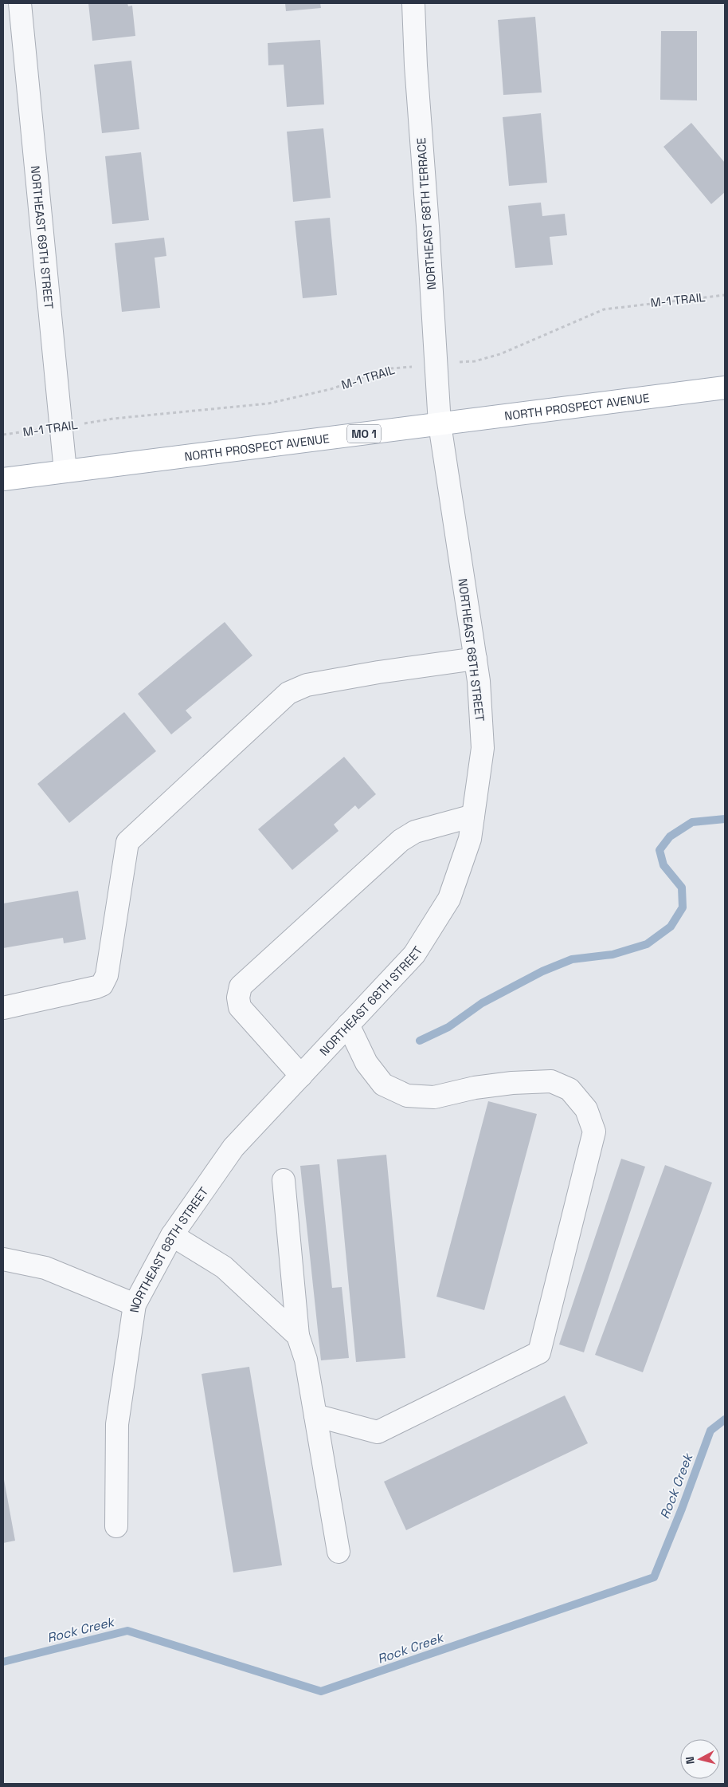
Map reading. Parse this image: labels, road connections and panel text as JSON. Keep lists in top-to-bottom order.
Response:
{
  "streets": {
    "main road": ["NORTH PROSPECT AVENUE", "MO 1"],
    "street": ["NORTHEAST 68TH TERRACE", "NORTHEAST 69TH STREET", "NORTHEAST 68TH STREET"],
    "path": ["M-1 TRAIL"]
  },
  "crossings": [
    ["NORTHEAST 68TH TERRACE", "M-1 TRAIL"],
    ["NORTHEAST 68TH TERRACE", "NORTH PROSPECT AVENUE"],
    ["NORTHEAST 68TH TERRACE", "NORTHEAST 68TH STREET"],
    ["NORTHEAST 69TH STREET", "M-1 TRAIL"],
    ["NORTHEAST 69TH STREET", "NORTH PROSPECT AVENUE"],
    ["NORTH PROSPECT AVENUE", "NORTHEAST 68TH STREET"]
  ],
  "water": ["Rock Creek"],
  "north": "left"
}
